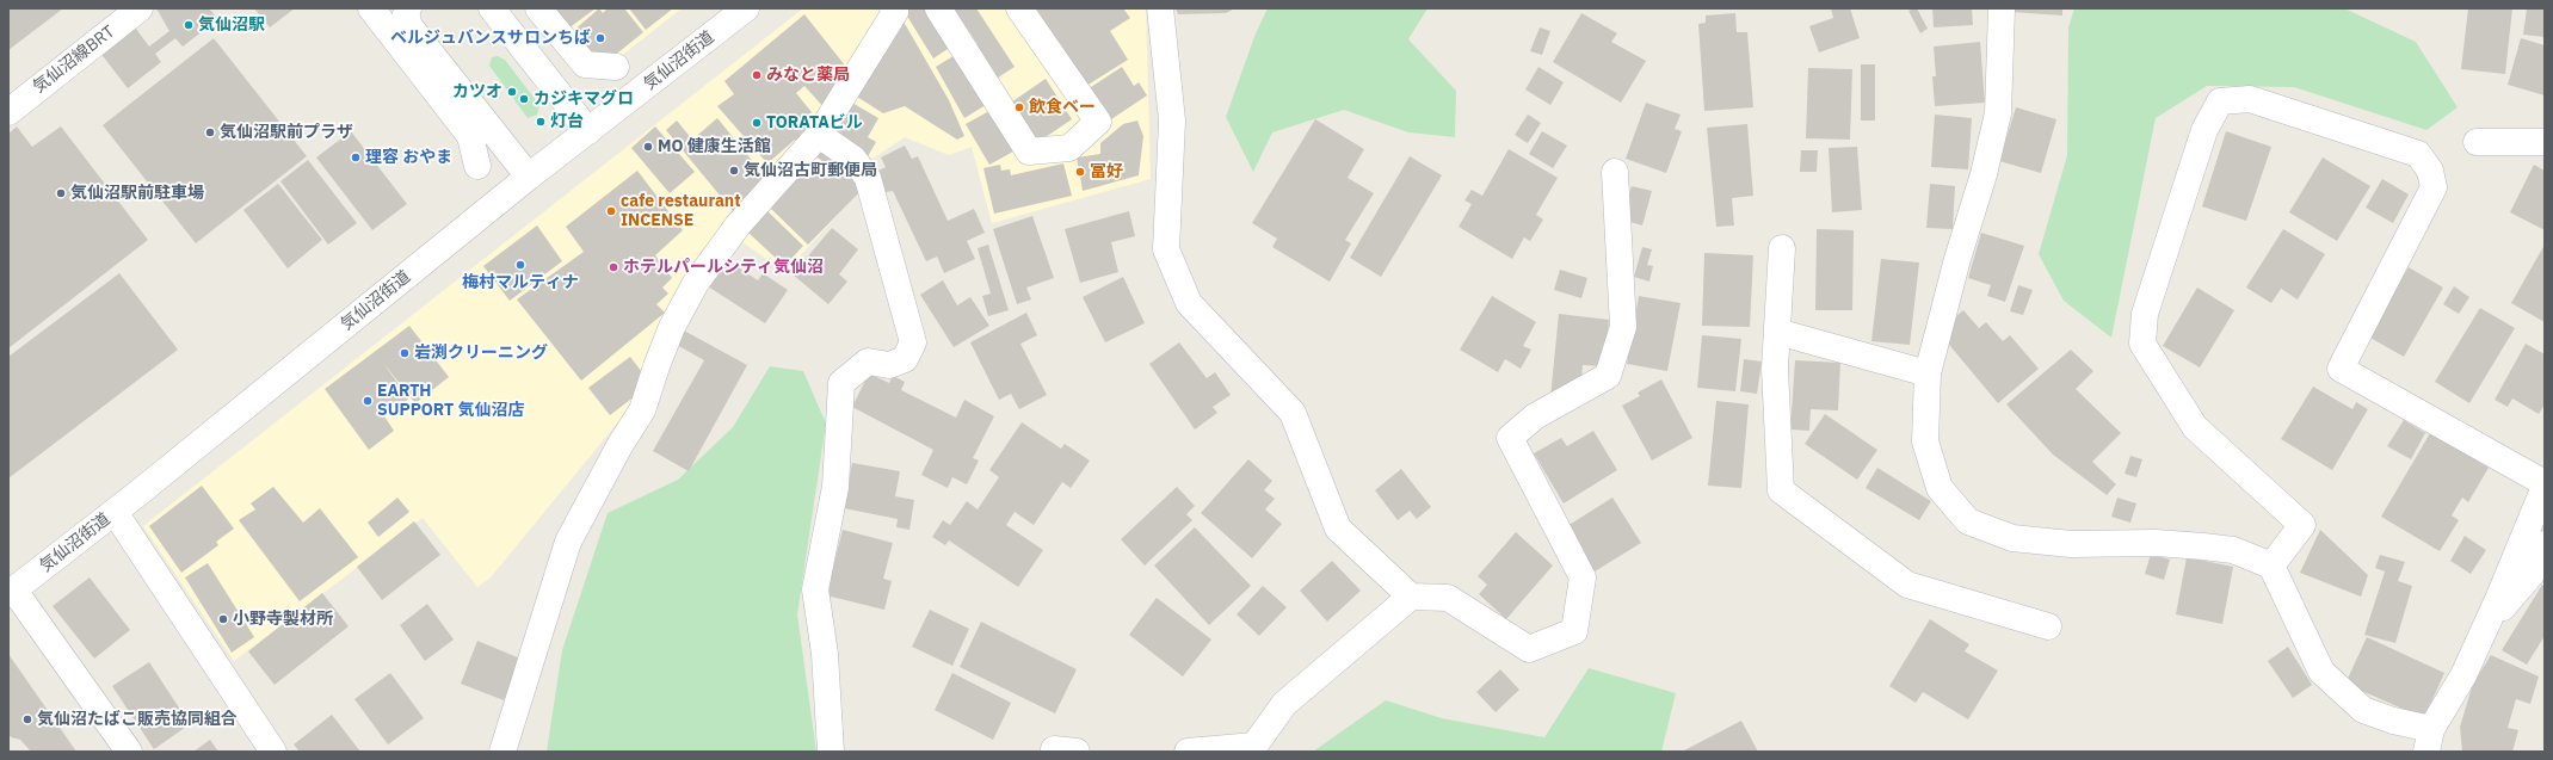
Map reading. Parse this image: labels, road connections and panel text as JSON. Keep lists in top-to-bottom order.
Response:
{
  "streets": {
    "street": ["気仙沼線BRT", "気仙沼街道"]
  },
  "places": [
    "気仙沼駅",
    "ベルジュバンスサロンちば",
    "みなと薬局",
    "カツオ",
    "カジキマグロ",
    "飲食ベー",
    "灯台",
    "TORATAビル",
    "気仙沼駅前プラザ",
    "MO 健康生活館",
    "理容 おやま",
    "気仙沼古町郵便局",
    "冨好",
    "気仙沼駅前駐車場",
    "cafe restaurant INCENSE",
    "梅村マルティナ",
    "ホテルパールシティ気仙沼",
    "岩渕クリーニング",
    "EARTH SUPPORT 気仙沼店",
    "小野寺製材所",
    "気仙沼たばこ販売協同組合"
  ]
}
